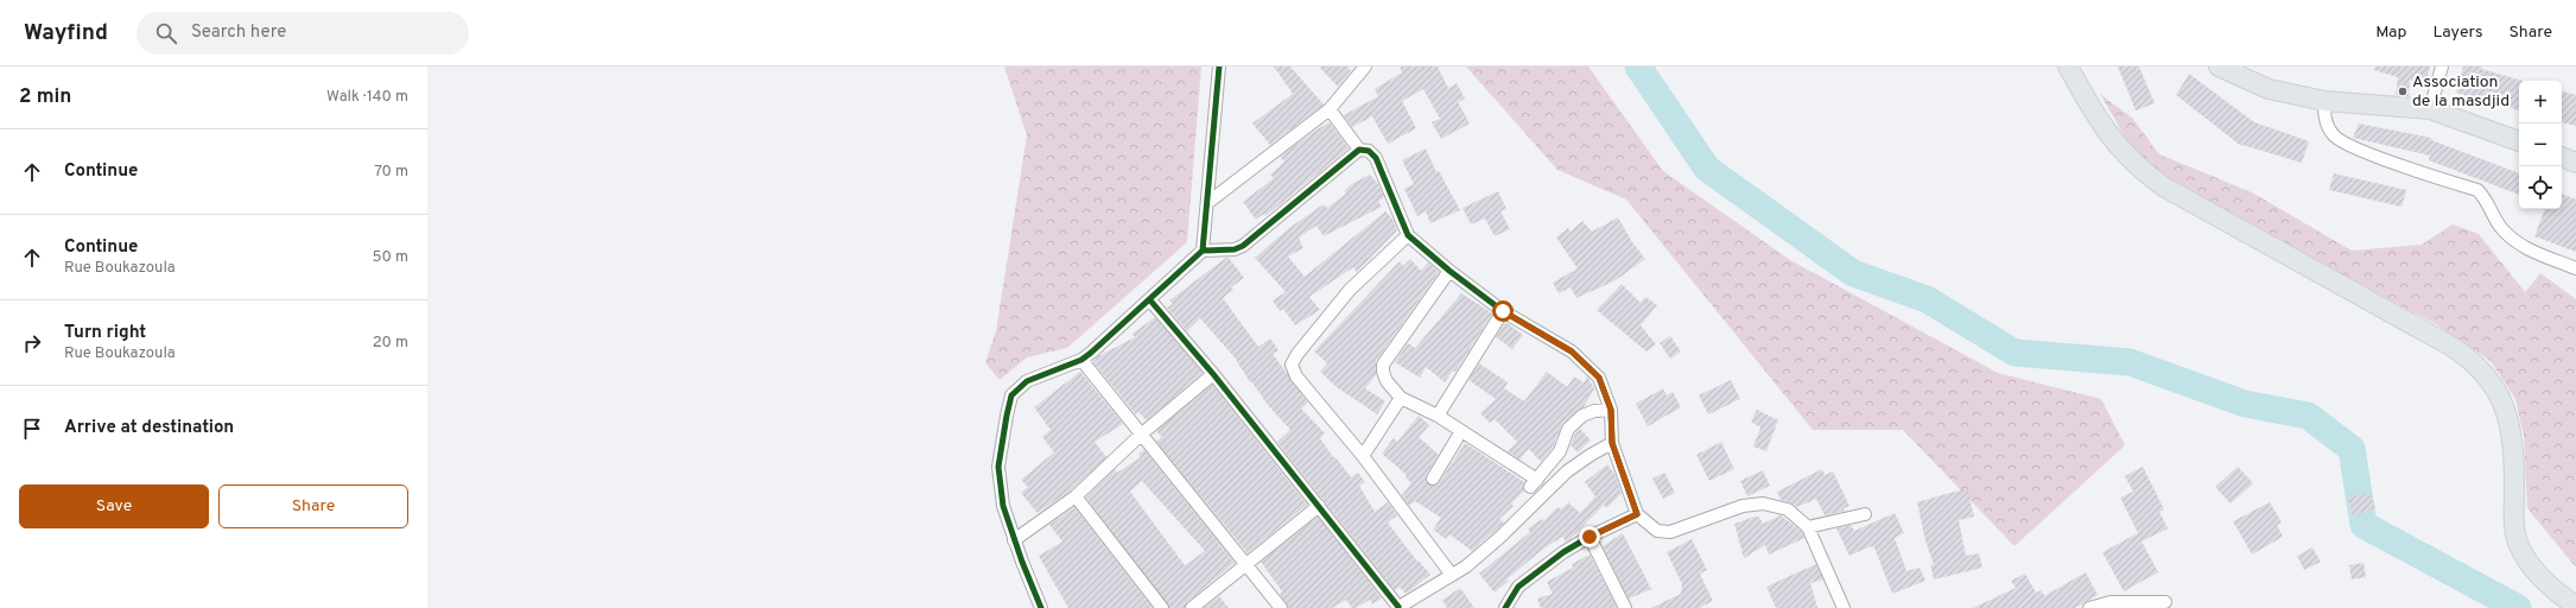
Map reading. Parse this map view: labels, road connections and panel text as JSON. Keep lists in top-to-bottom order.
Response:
{
  "places": ["Association de la masdjid"],
  "page": {
    "header": "Wayfind",
    "search": "Search here",
    "nav": ["Map", "Layers", "Share"],
    "heading": ["2 min", "Walk · 140 m"],
    "map_buttons": ["+", "−"],
    "list": [
      ["Continue", "70 m"],
      ["Continue", "Rue Boukazoula", "50 m"],
      ["Turn right", "Rue Boukazoula", "20 m"],
      "Arrive at destination"
    ],
    "buttons": ["Save", "Share"]
  }
}
